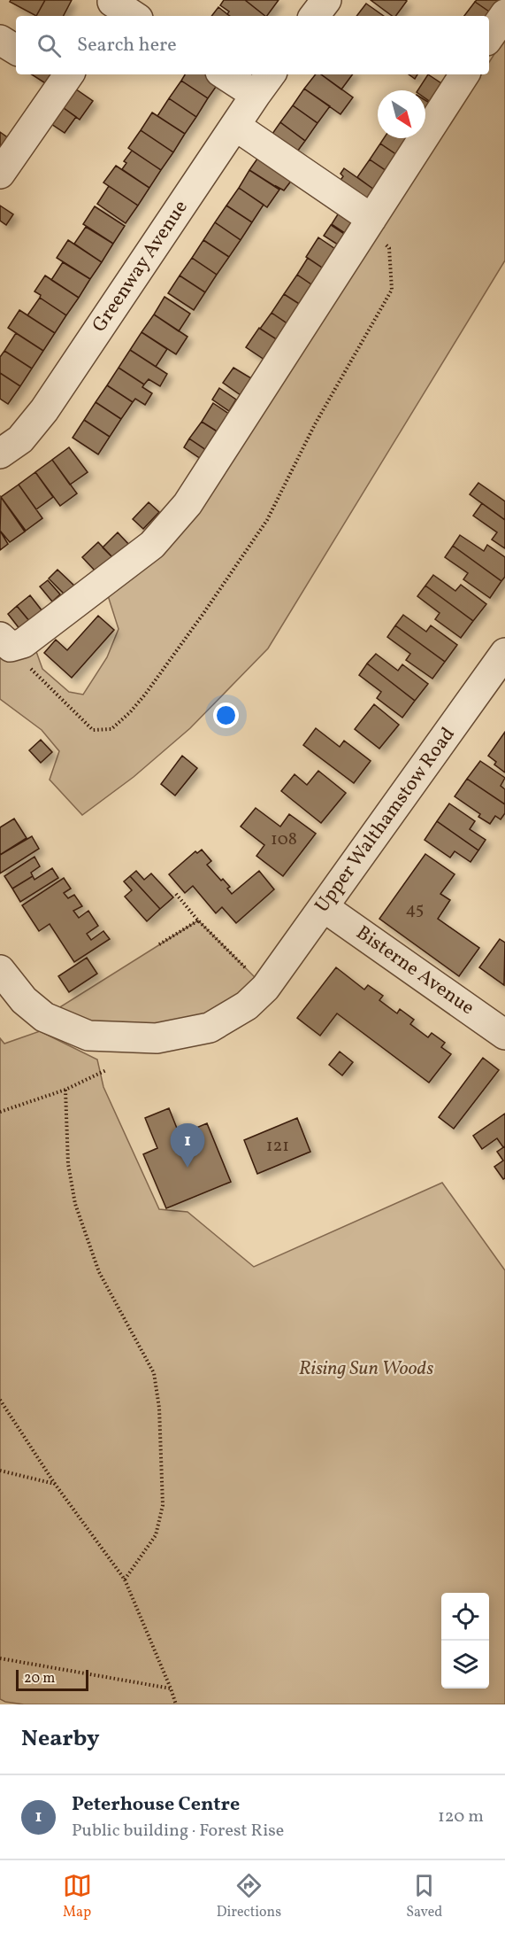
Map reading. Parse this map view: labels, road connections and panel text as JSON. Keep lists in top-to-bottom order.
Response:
{
  "streets": {
    "street": ["Greenway Avenue", "Upper Walthamstow Road", "Bisterne Avenue"]
  },
  "crossings": [
    ["Upper Walthamstow Road", "Bisterne Avenue"]
  ],
  "parks": ["Rising Sun Woods"],
  "house_numbers": ["108", "45", "121"],
  "scale_bar": "20 m",
  "north": "bottom right",
  "page": {
    "search": "Search here",
    "pins": "1",
    "scale": "20 m",
    "heading": "Nearby",
    "list": [
      {
        "mark": "1",
        "name": "Peterhouse Centre",
        "note": "Public building · Forest Rise",
        "value": "120 m"
      }
    ],
    "nav": ["Map", "Directions", "Saved"]
  }
}
